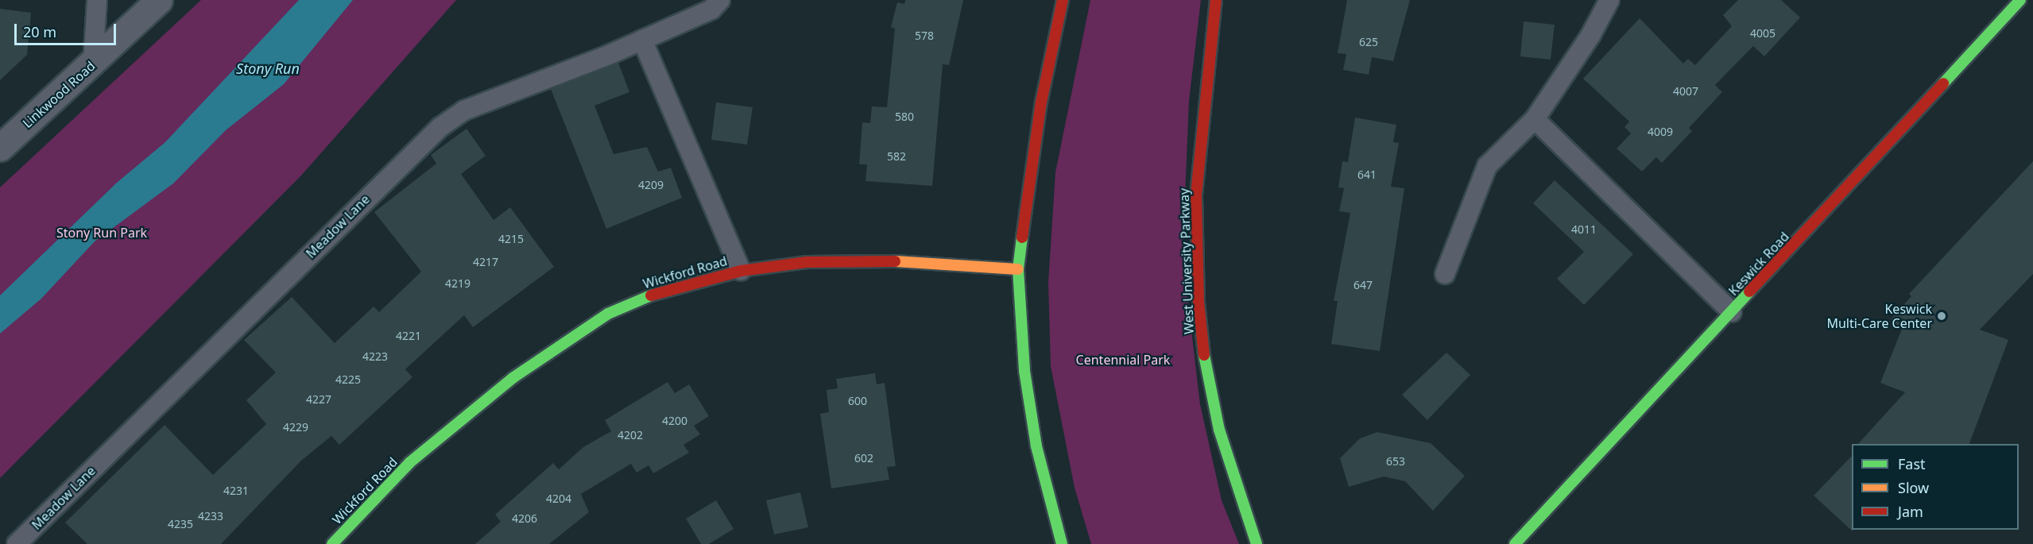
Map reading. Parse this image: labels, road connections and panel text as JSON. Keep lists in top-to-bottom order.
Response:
{
  "streets": {
    "street": [
      "Linkwood Road",
      "West University Parkway",
      "Keswick Road",
      "Wickford Road"
    ],
    "lane": ["Meadow Lane"]
  },
  "water": ["Stony Run"],
  "parks": ["Stony Run Park", "Centennial Park"],
  "places": ["Keswick Multi-Care Center"],
  "house_numbers": [
    "4005",
    "578",
    "625",
    "4007",
    "580",
    "4009",
    "582",
    "641",
    "4209",
    "4011",
    "4215",
    "4217",
    "4219",
    "647",
    "4221",
    "4223",
    "4225",
    "4227",
    "600",
    "4200",
    "4229",
    "4202",
    "602",
    "653",
    "4231",
    "4204",
    "4233",
    "4206",
    "4235"
  ],
  "legend": ["Fast", "Slow", "Jam"],
  "scale_bar": "20 m"
}
